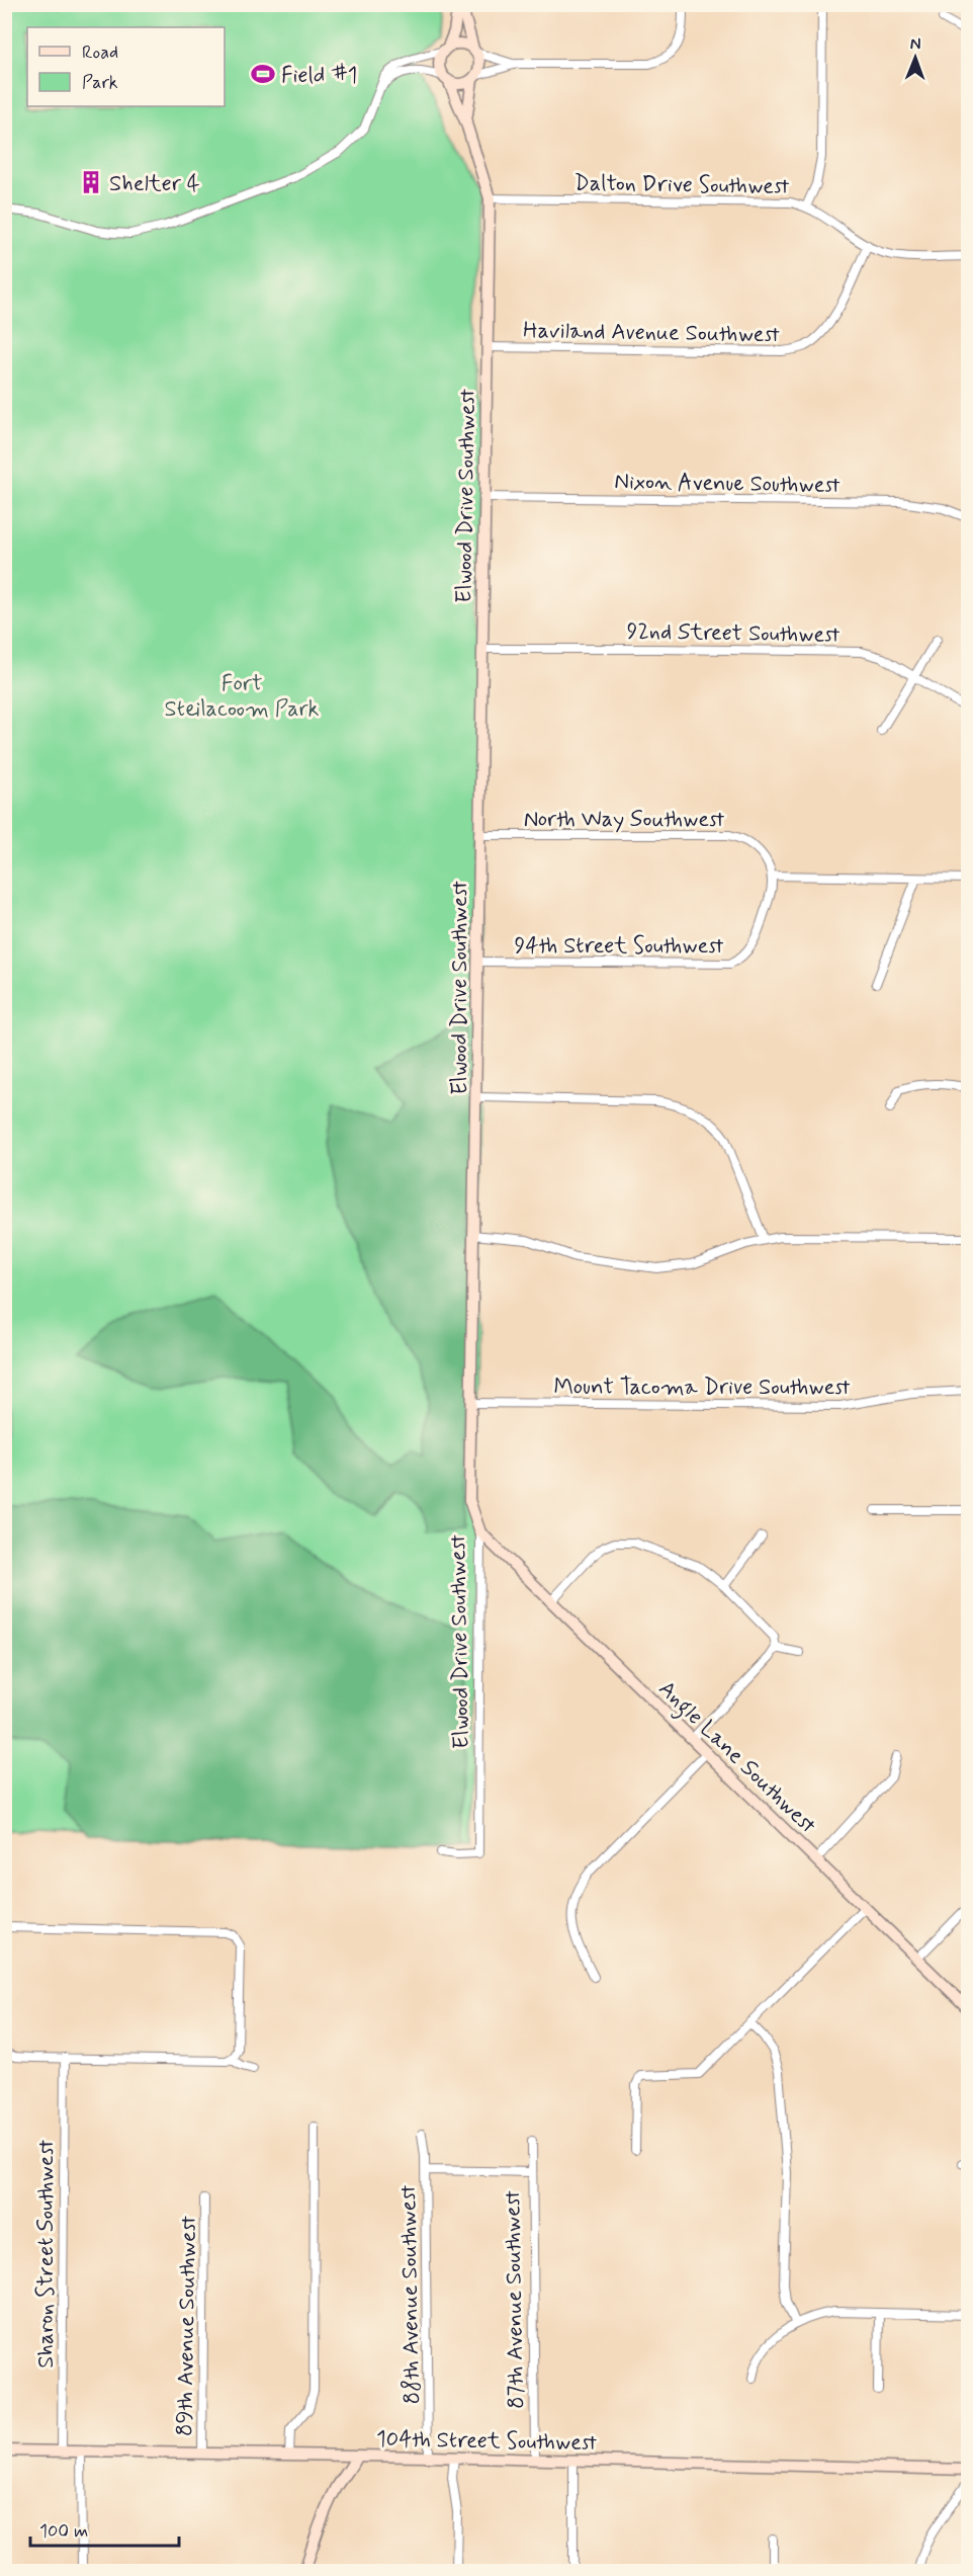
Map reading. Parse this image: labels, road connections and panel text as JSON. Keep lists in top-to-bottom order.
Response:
{
  "streets": {
    "street": [
      "Dalton Drive Southwest",
      "Haviland Avenue Southwest",
      "Nixon Avenue Southwest",
      "Elwood Drive Southwest",
      "92nd Street Southwest",
      "North Way Southwest",
      "94th Street Southwest",
      "Mount Tacoma Drive Southwest",
      "Angle Lane Southwest",
      "Sharon Street Southwest",
      "88th Avenue Southwest",
      "87th Avenue Southwest",
      "89th Avenue Southwest",
      "104th Street Southwest"
    ]
  },
  "crossings": [
    ["Dalton Drive Southwest", "Haviland Avenue Southwest"],
    ["Dalton Drive Southwest", "Elwood Drive Southwest"],
    ["Haviland Avenue Southwest", "Elwood Drive Southwest"],
    ["Nixon Avenue Southwest", "Elwood Drive Southwest"],
    ["Elwood Drive Southwest", "92nd Street Southwest"],
    ["Elwood Drive Southwest", "North Way Southwest"],
    ["Elwood Drive Southwest", "94th Street Southwest"],
    ["Elwood Drive Southwest", "Mount Tacoma Drive Southwest"],
    ["Elwood Drive Southwest", "Angle Lane Southwest"],
    ["North Way Southwest", "94th Street Southwest"],
    ["Sharon Street Southwest", "104th Street Southwest"],
    ["88th Avenue Southwest", "104th Street Southwest"],
    ["87th Avenue Southwest", "104th Street Southwest"],
    ["89th Avenue Southwest", "104th Street Southwest"]
  ],
  "parks": ["Fort Steilacoom Park"],
  "places": {
    "sports": ["Field #1"],
    "building": ["Shelter 4"]
  },
  "legend": ["Road", "Park"],
  "scale_bar": "100 m",
  "north": "top"
}
